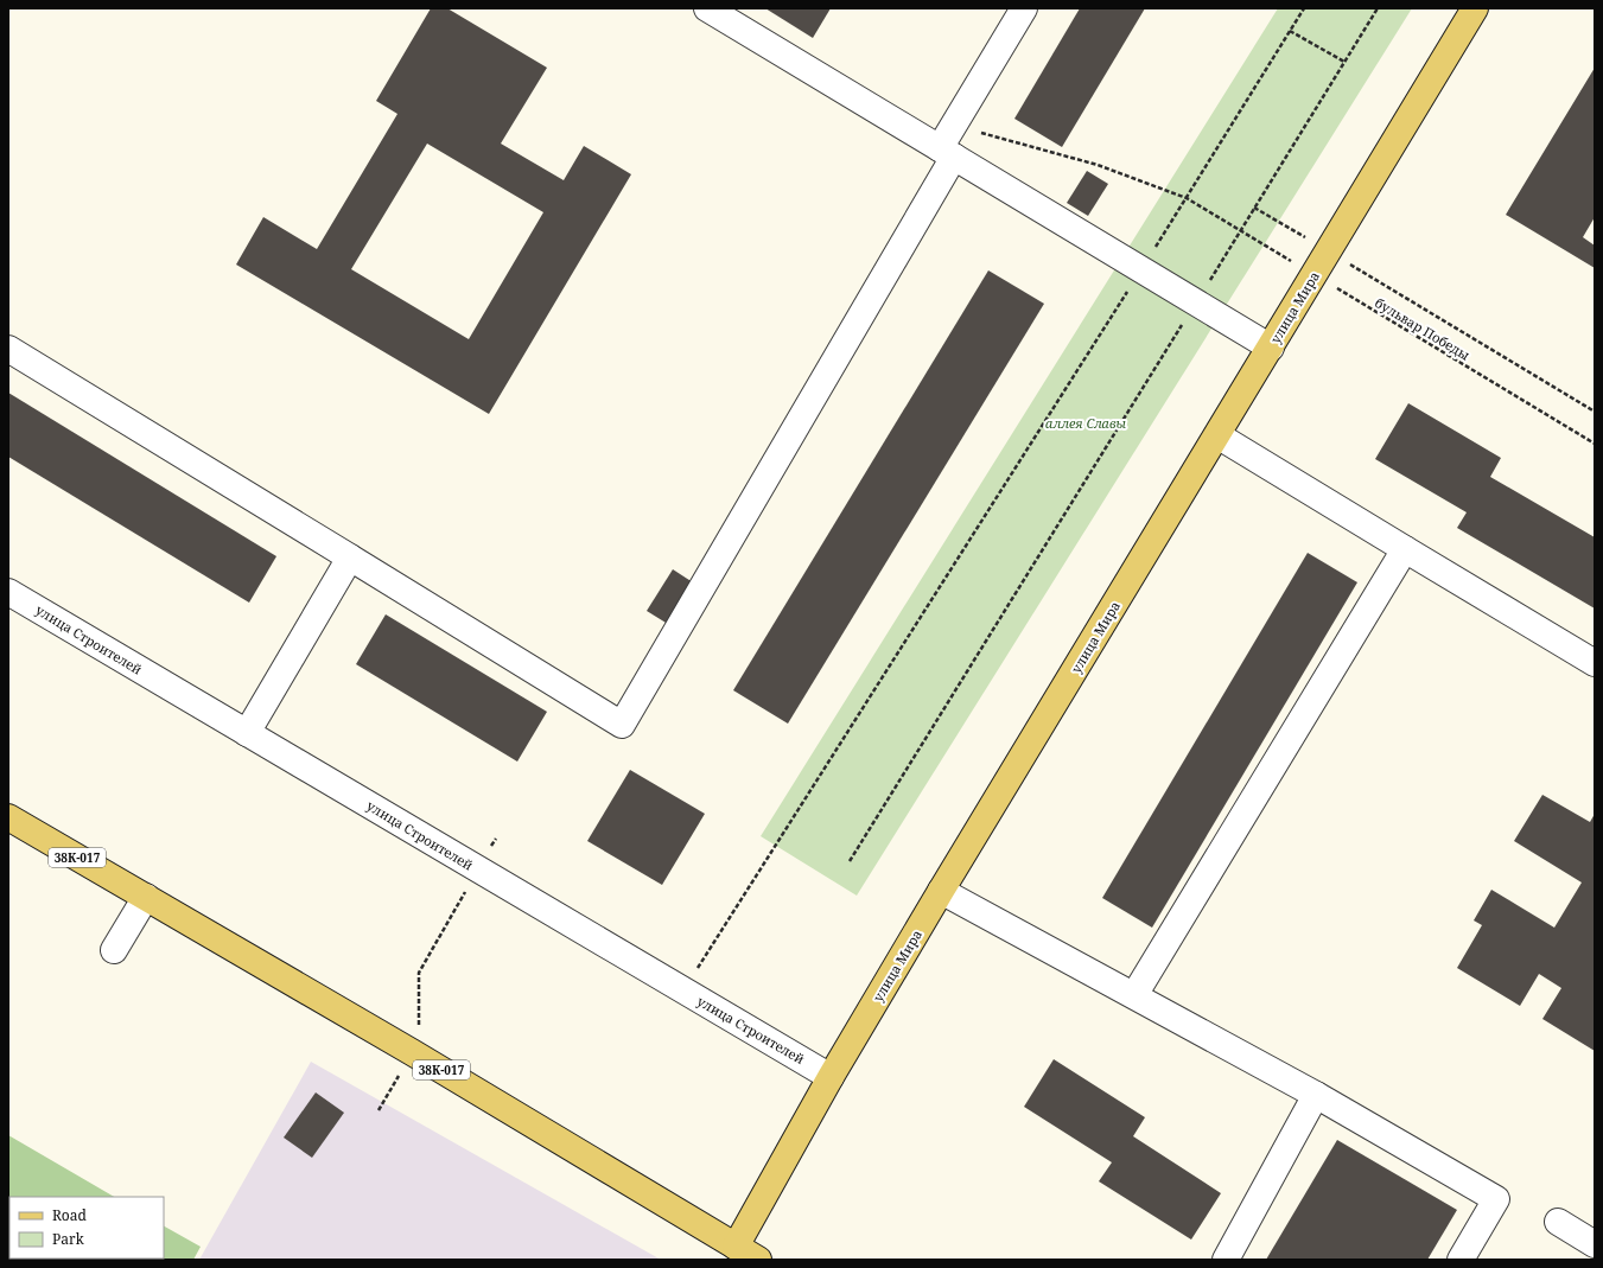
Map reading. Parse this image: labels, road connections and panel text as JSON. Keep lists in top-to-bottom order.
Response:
{
  "streets": {
    "main road": ["улица Мира", "38К-017"],
    "street": ["улица Строителей"],
    "path": ["бульвар Победы"]
  },
  "crossings": [
    ["улица Мира", "бульвар Победы"],
    ["улица Мира", "улица Строителей"],
    ["улица Мира", "38К-017"]
  ],
  "parks": ["аллея Славы"],
  "legend": ["Road", "Park"]
}
